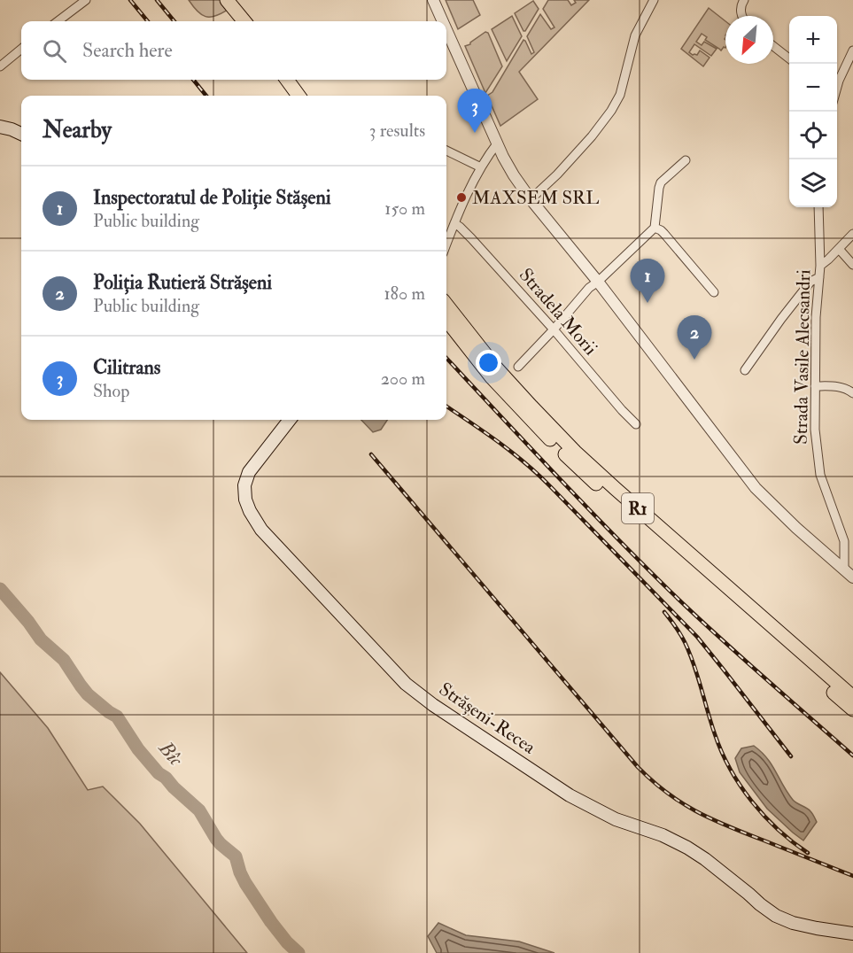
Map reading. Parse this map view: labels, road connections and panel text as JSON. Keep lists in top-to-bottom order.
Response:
{
  "streets": {
    "highway": ["R1"],
    "main road": ["Strășeni-Recea"],
    "street": ["Stradela Morii", "Strada Vasile Alecsandri"]
  },
  "water": ["Bîc"],
  "places": ["MAXSEM SRL"],
  "north": "bottom left",
  "page": {
    "map_buttons": ["+", "−"],
    "search": "Search here",
    "pins": ["3", "1", "2"],
    "heading": ["Nearby", "3 results"],
    "list": [
      {
        "mark": "1",
        "name": "Inspectoratul de Poliție Stășeni",
        "note": "Public building",
        "value": "150 m"
      },
      {
        "mark": "2",
        "name": "Poliția Rutieră Strășeni",
        "note": "Public building",
        "value": "180 m"
      },
      {
        "mark": "3",
        "name": "Cilitrans",
        "note": "Shop",
        "value": "200 m"
      }
    ]
  }
}
